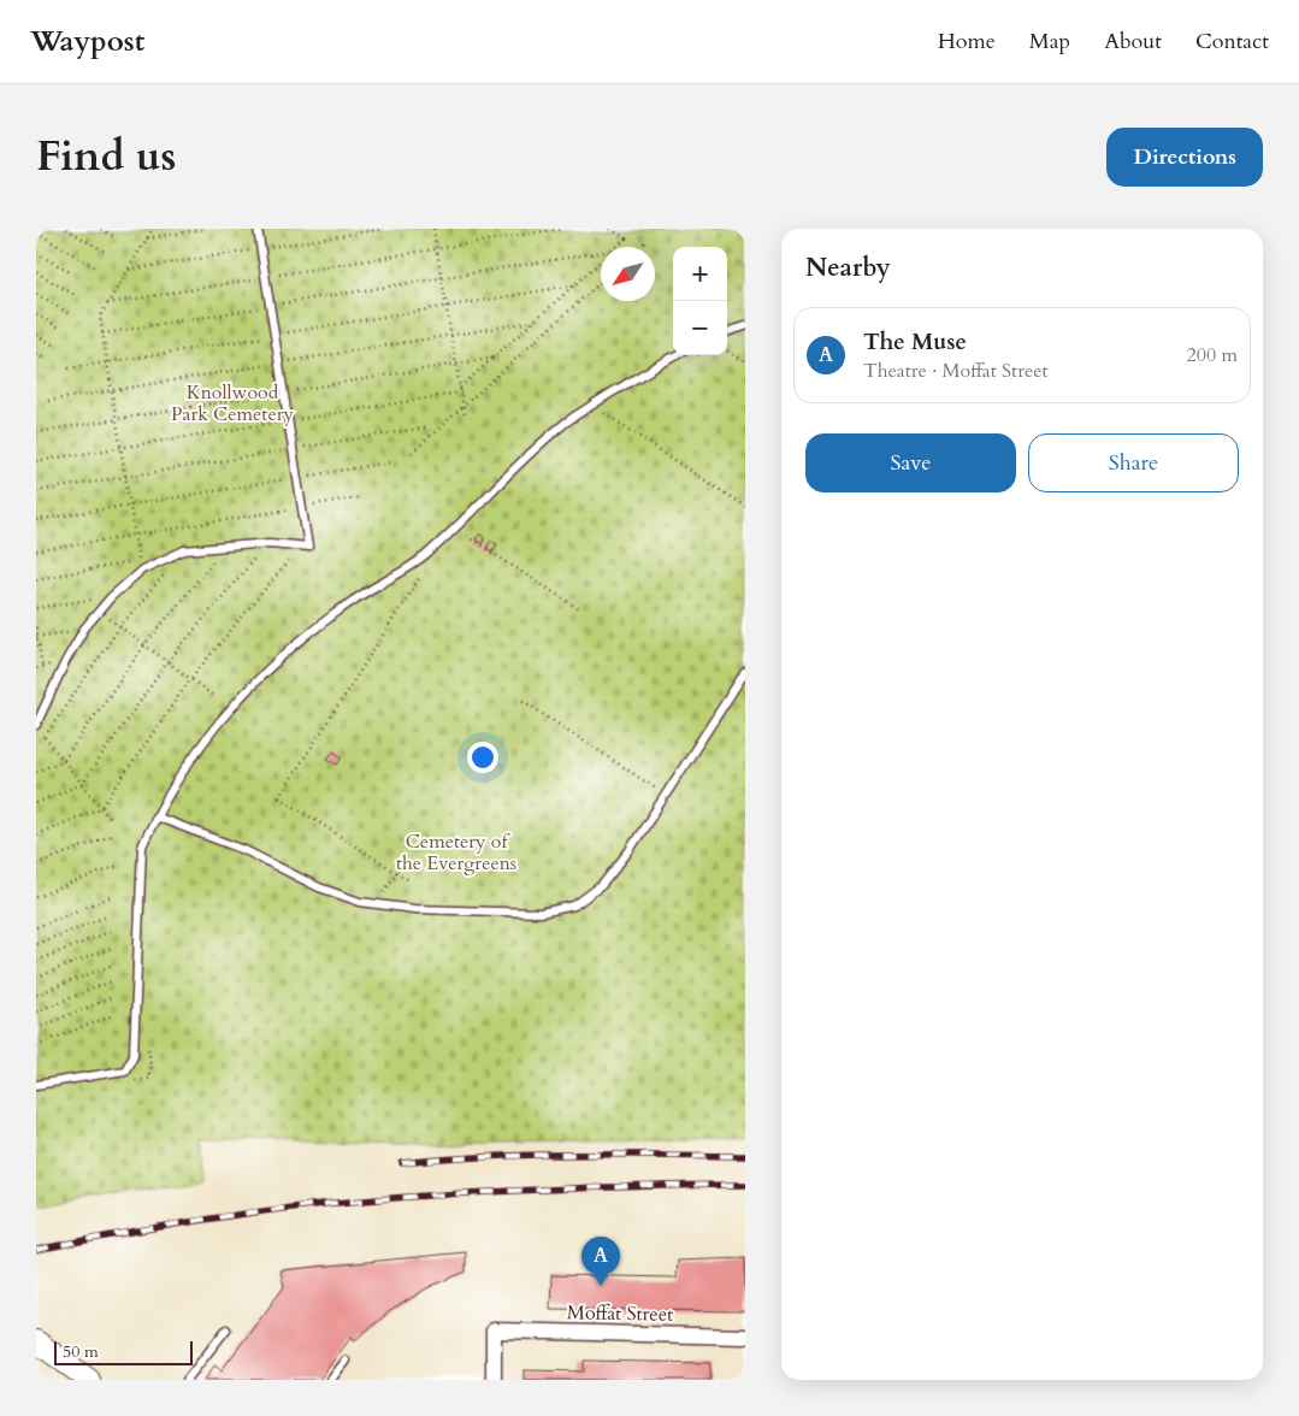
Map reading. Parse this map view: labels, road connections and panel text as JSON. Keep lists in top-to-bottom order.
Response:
{
  "streets": {
    "street": ["Moffat Street"]
  },
  "parks": ["Knollwood Park Cemetery", "Cemetery of the Evergreens"],
  "scale_bar": "50 m",
  "north": "bottom left",
  "page": {
    "header": "Waypost",
    "nav": [
      "Home",
      "Map",
      "About",
      "Contact"
    ],
    "title": "Find us",
    "buttons": [
      "Directions",
      ["Save", "Share"]
    ],
    "heading": "Nearby",
    "map_buttons": ["+", "−"],
    "list": [
      {
        "mark": "A",
        "name": "The Muse",
        "note": "Theatre · Moffat Street",
        "value": "200 m"
      }
    ],
    "pins": "A",
    "scale": "50 m"
  }
}
